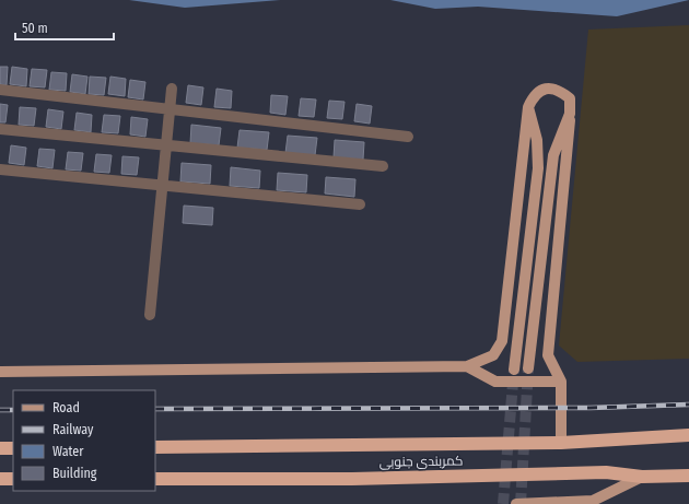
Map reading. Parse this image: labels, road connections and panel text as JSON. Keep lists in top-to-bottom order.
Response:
{
  "streets": {
    "highway": ["کمربندی جنوبی"]
  },
  "legend": [
    "Road",
    "Railway",
    "Water",
    "Building"
  ],
  "scale_bar": "50 m"
}
